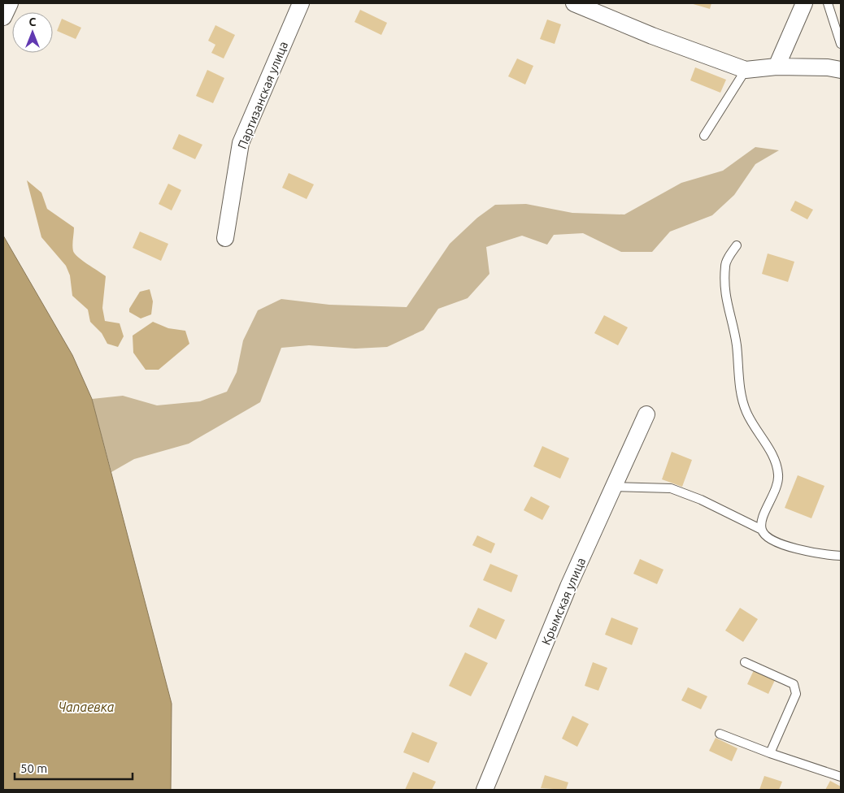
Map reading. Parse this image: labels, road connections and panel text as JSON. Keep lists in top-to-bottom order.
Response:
{
  "streets": {
    "street": ["Партизанская улица", "Крымская улица"]
  },
  "water": ["Чапаевка"],
  "scale_bar": "50 m",
  "north": "top"
}
